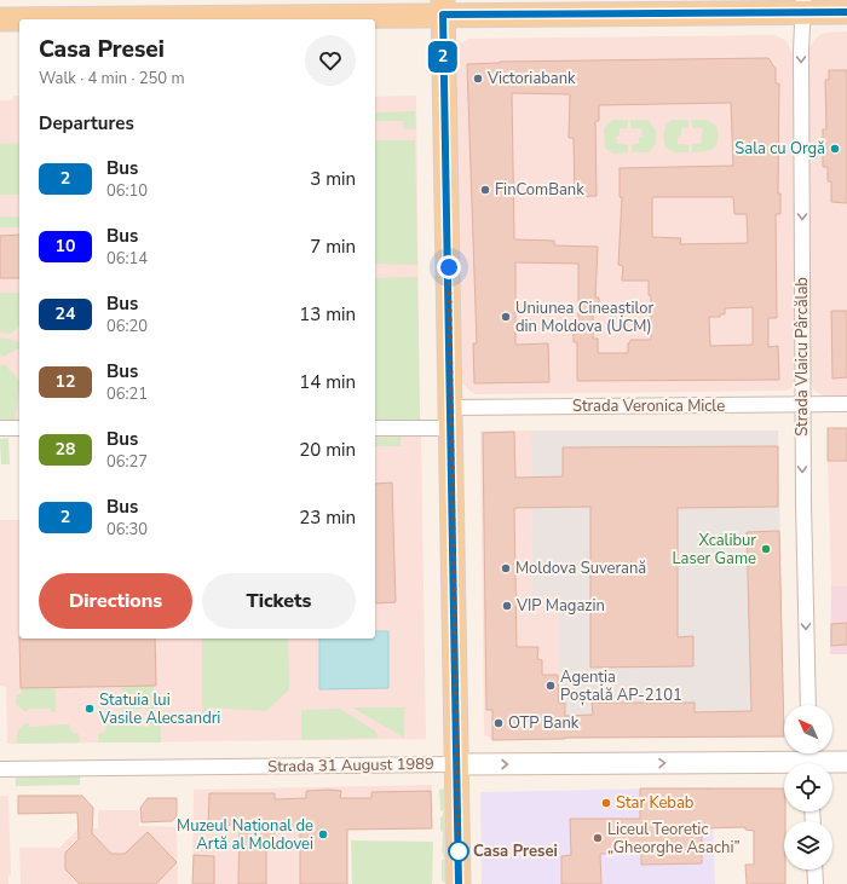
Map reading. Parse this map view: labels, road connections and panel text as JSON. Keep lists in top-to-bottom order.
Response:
{
  "streets": {
    "street": ["Strada Vlaicu Pârcălab", "Strada Veronica Micle", "Strada 31 August 1989"]
  },
  "crossings": [
    ["Strada Vlaicu Pârcălab", "Strada Veronica Micle"]
  ],
  "one_way": ["Strada Vlaicu Pârcălab", "Strada 31 August 1989"],
  "places": [
    "Victoriabank",
    "Sala cu Orgă",
    "FinComBank",
    "Uniunea Cineaștilor din Moldova (UCM)",
    "Xcalibur Laser Game",
    "Moldova Suverană",
    "VIP Magazin",
    "Agenția Poștală AP-2101",
    "Statuia lui Vasile Alecsandri",
    "OTP Bank",
    "Star Kebab",
    "Muzeul Național de Artă al Moldovei",
    "Liceul Teoretic „Gheorghe Asachi”",
    "Casa Presei"
  ],
  "lines": ["bus line 2"],
  "north": "top left",
  "page": {
    "on_map": "2",
    "heading": [
      ["Casa Presei", "Walk · 4 min · 250 m"],
      "Departures"
    ],
    "list": [
      {
        "mark": "2",
        "name": "Bus",
        "note": "06:10",
        "value": "3 min"
      },
      {
        "mark": "10",
        "name": "Bus",
        "note": "06:14",
        "value": "7 min"
      },
      {
        "mark": "24",
        "name": "Bus",
        "note": "06:20",
        "value": "13 min"
      },
      {
        "mark": "12",
        "name": "Bus",
        "note": "06:21",
        "value": "14 min"
      },
      {
        "mark": "28",
        "name": "Bus",
        "note": "06:27",
        "value": "20 min"
      },
      {
        "mark": "2",
        "name": "Bus",
        "note": "06:30",
        "value": "23 min"
      }
    ],
    "buttons": ["Directions", "Tickets"]
  }
}
